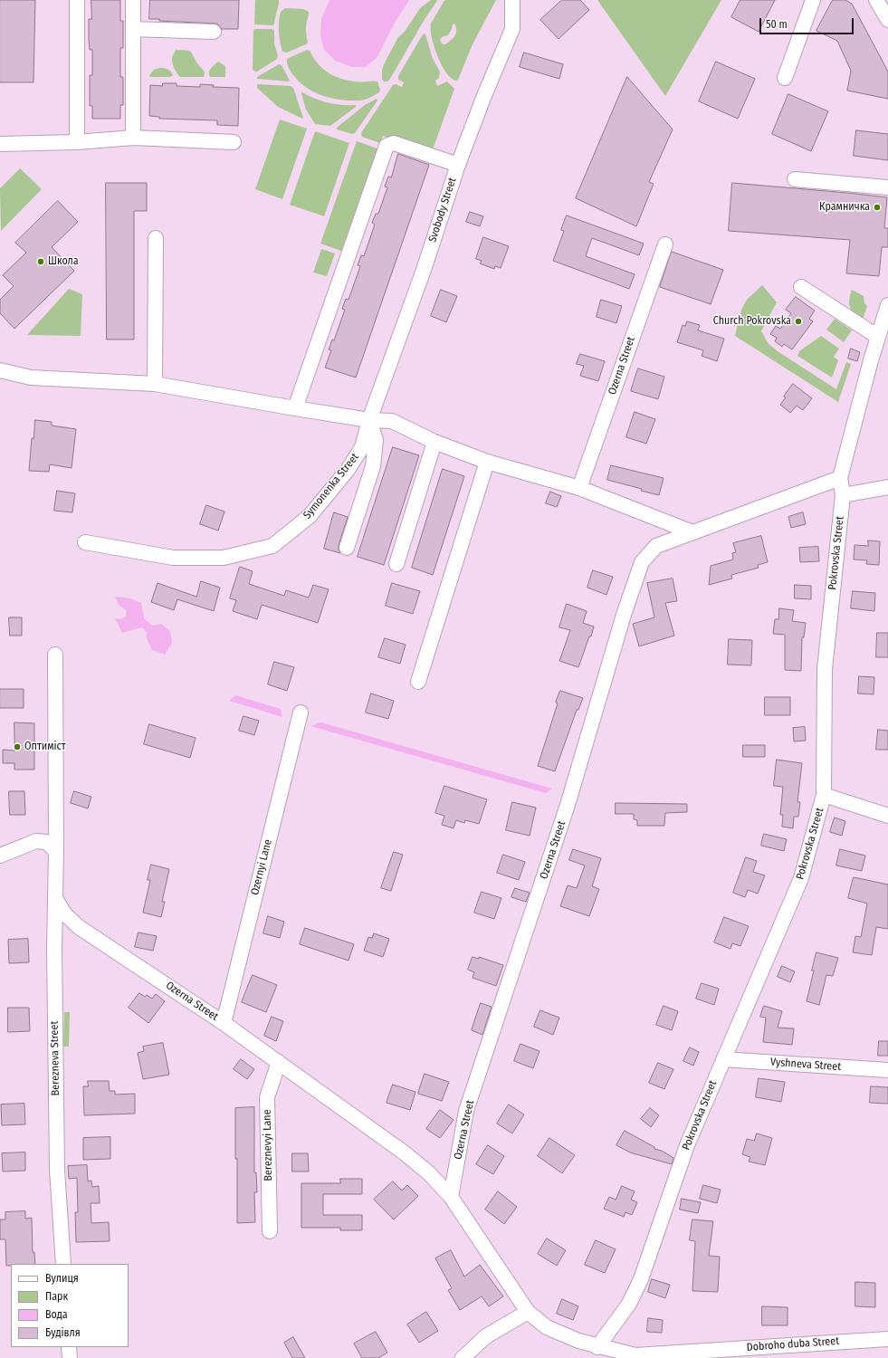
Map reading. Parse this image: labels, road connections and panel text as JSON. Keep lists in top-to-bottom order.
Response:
{
  "streets": {
    "street": [
      "Svobody Street",
      "Ozerna Street",
      "Symonenka Street",
      "Pokrovska Street",
      "Ozernyi Lane",
      "Berezneva Street",
      "Vyshneva Street",
      "Bereznevyi Lane",
      "Dobroho duba Street"
    ]
  },
  "crossings": [
    ["Svobody Street", "Symonenka Street"],
    ["Ozerna Street", "Pokrovska Street"],
    ["Ozerna Street", "Ozernyi Lane"],
    ["Ozerna Street", "Berezneva Street"],
    ["Ozerna Street", "Bereznevyi Lane"],
    ["Ozerna Street", "Dobroho duba Street"],
    ["Pokrovska Street", "Vyshneva Street"],
    ["Pokrovska Street", "Dobroho duba Street"]
  ],
  "places": [
    "Крамничка",
    "Школа",
    "Church Pokrovska",
    "Оптиміст"
  ],
  "legend": [
    "Вулиця",
    "Парк",
    "Вода",
    "Будівля"
  ],
  "scale_bar": "50 m"
}
